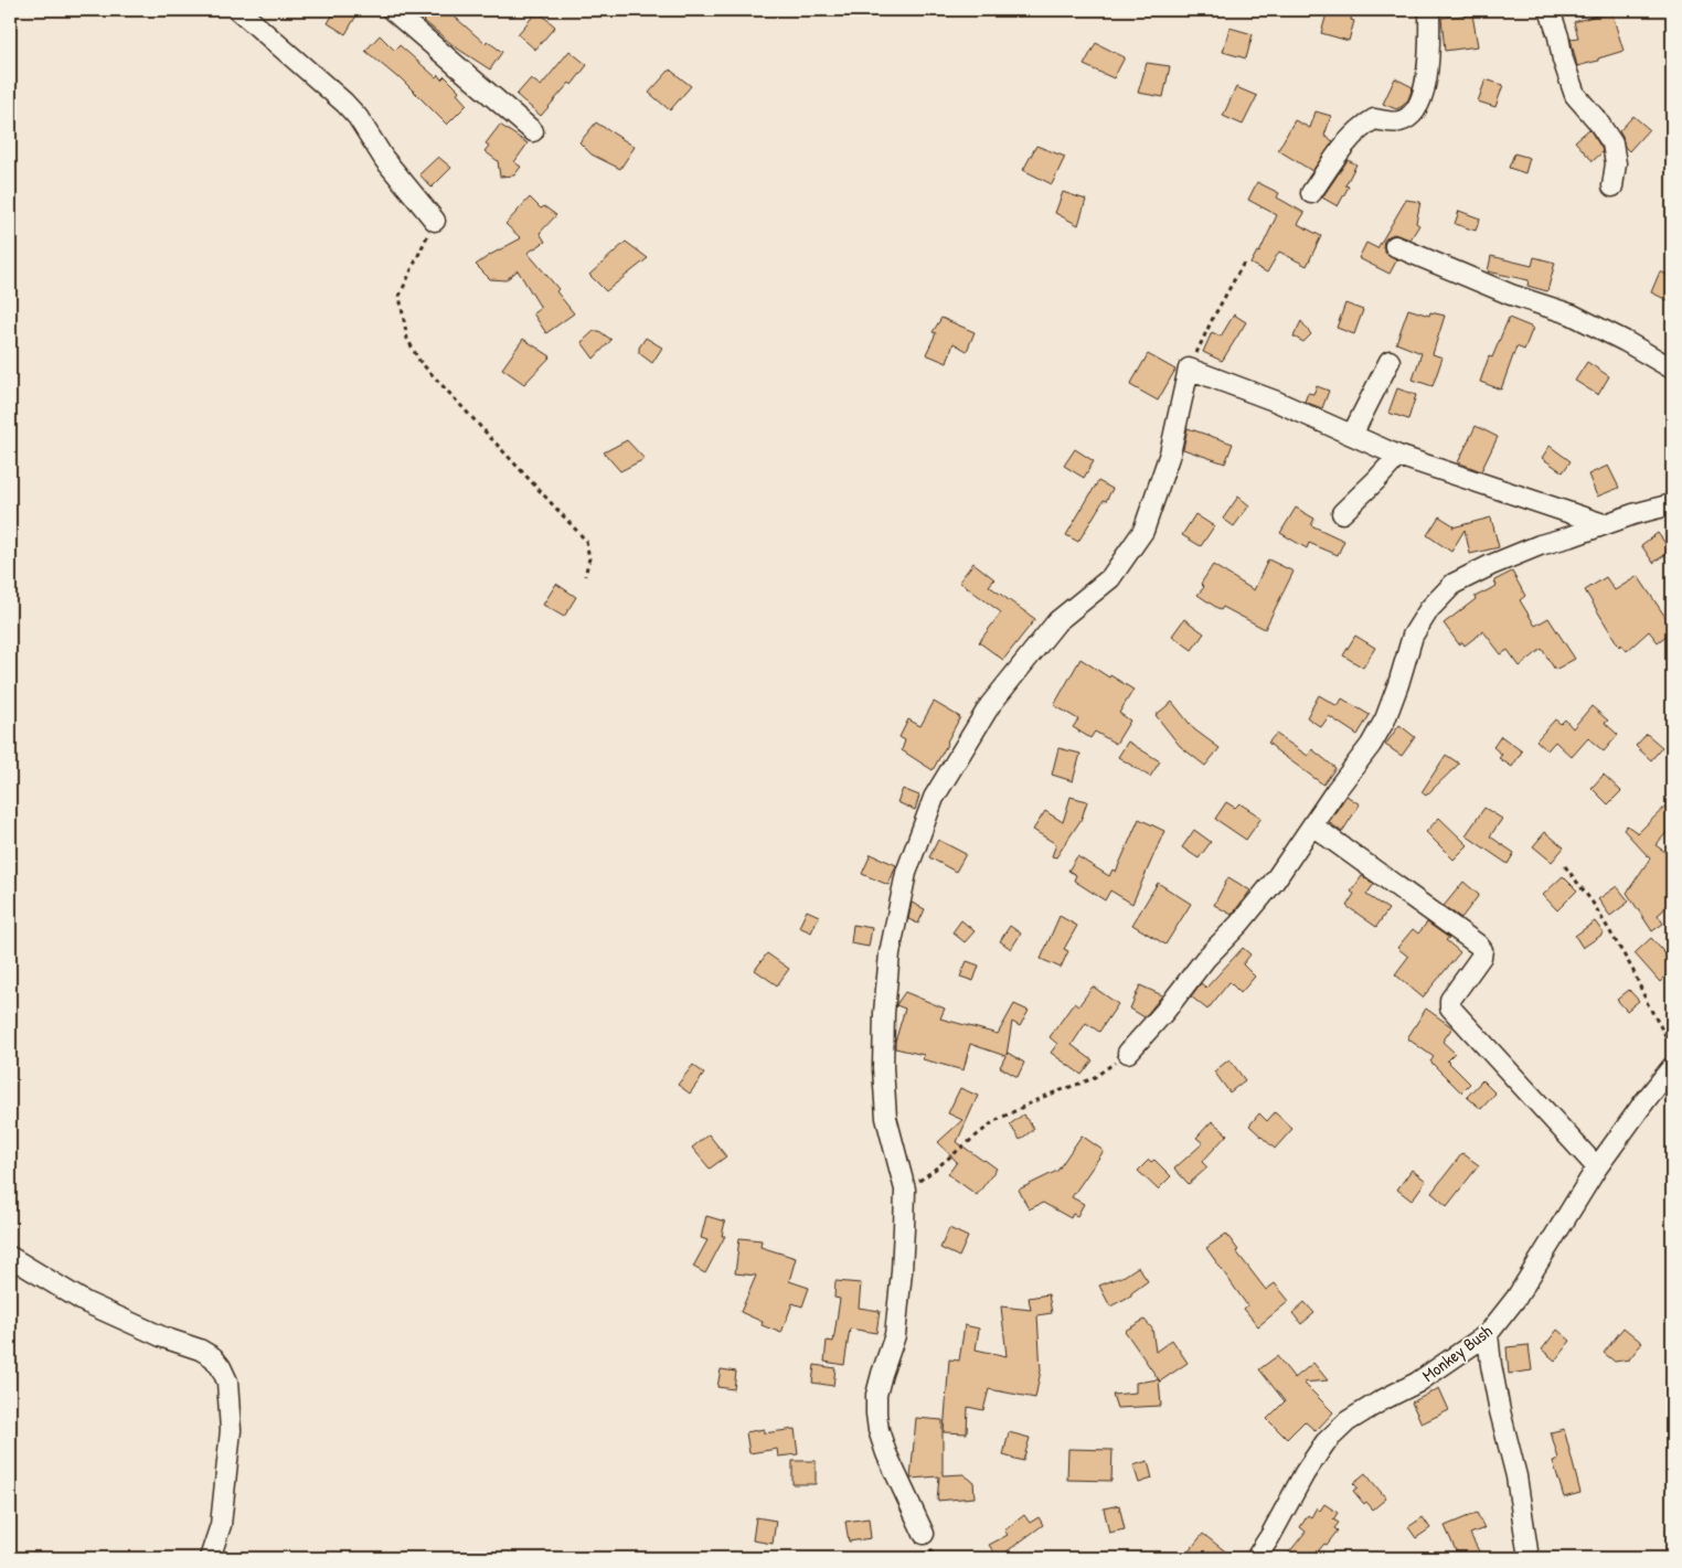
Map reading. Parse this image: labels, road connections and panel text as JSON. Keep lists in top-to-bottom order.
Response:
{
  "streets": {
    "street": ["Monkey Bush"]
  }
}
